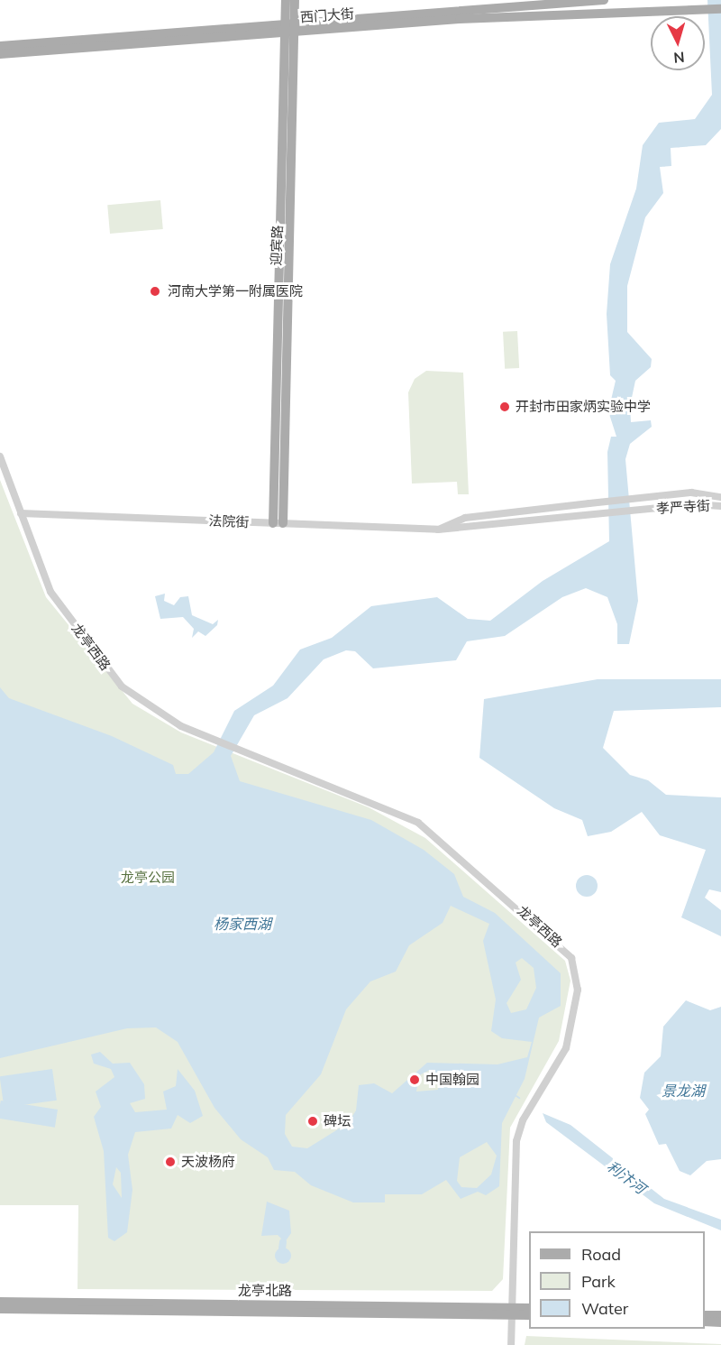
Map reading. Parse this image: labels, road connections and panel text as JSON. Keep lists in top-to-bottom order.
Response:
{
  "streets": {
    "main road": ["西门大街", "迎宾路", "龙亭北路"],
    "street": ["孝严寺街", "法院街", "龙亭西路"]
  },
  "crossings": [
    ["西门大街", "迎宾路"],
    ["迎宾路", "法院街"],
    ["孝严寺街", "法院街"],
    ["法院街", "龙亭西路"],
    ["龙亭西路", "龙亭北路"]
  ],
  "water": ["杨家西湖", "景龙湖", "利汴河"],
  "parks": ["龙亭公园"],
  "places": [
    "河南大学第一附属医院",
    "开封市田家炳实验中学",
    "中国翰园",
    "碑坛",
    "天波杨府"
  ],
  "legend": ["Road", "Park", "Water"],
  "north": "bottom"
}
